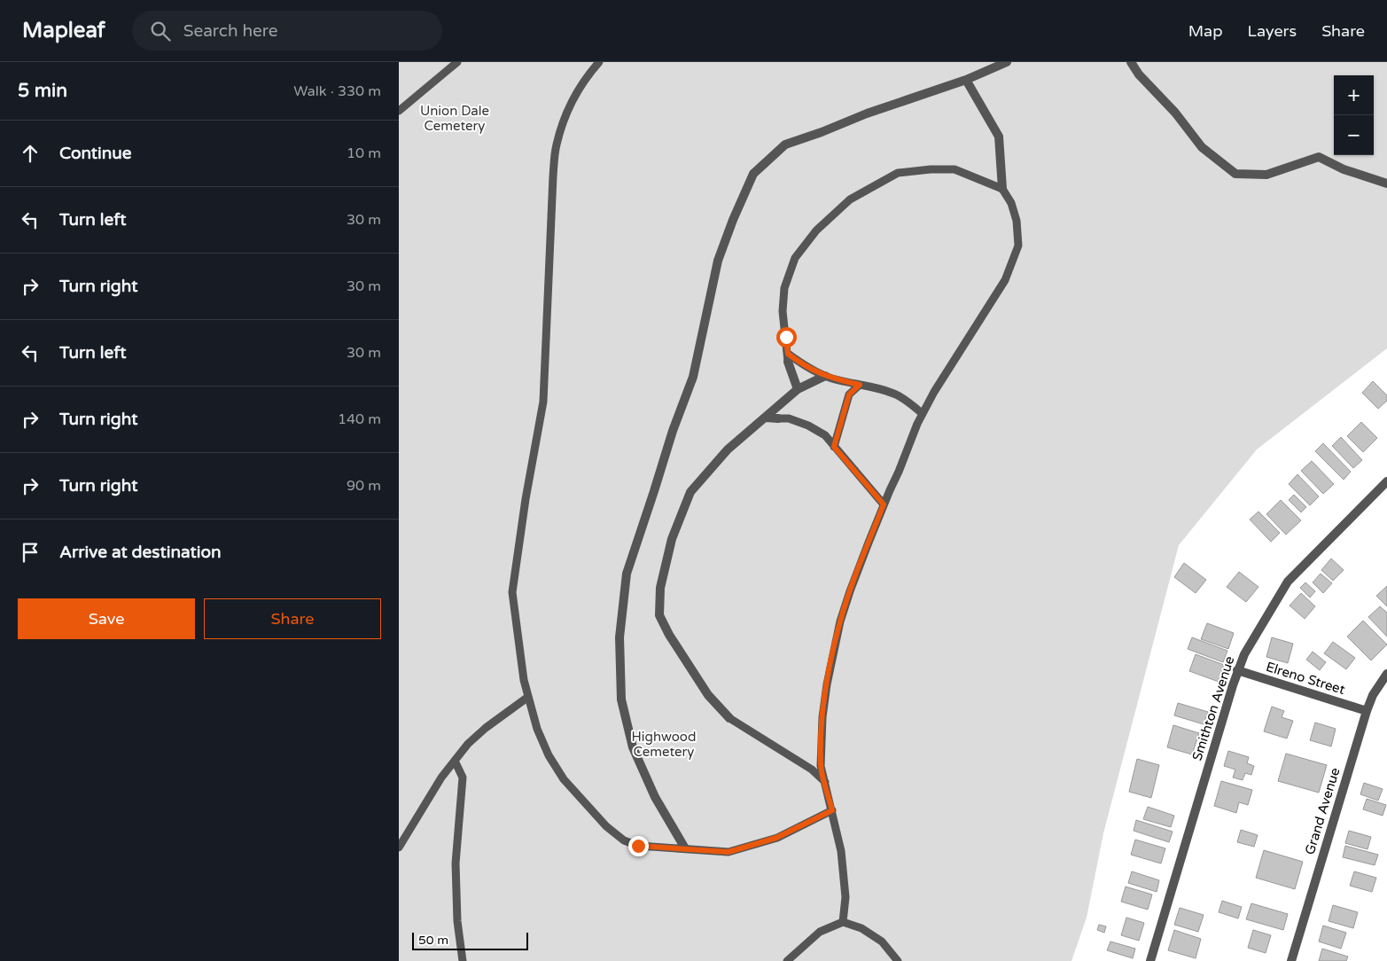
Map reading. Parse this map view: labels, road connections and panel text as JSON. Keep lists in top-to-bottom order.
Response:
{
  "streets": {
    "street": ["Elreno Street", "Smithton Avenue", "Grand Avenue"]
  },
  "crossings": [
    ["Elreno Street", "Smithton Avenue"],
    ["Elreno Street", "Grand Avenue"]
  ],
  "parks": ["Union Dale Cemetery", "Highwood Cemetery"],
  "scale_bar": "50 m",
  "page": {
    "header": "Mapleaf",
    "search": "Search here",
    "nav": ["Map", "Layers", "Share"],
    "heading": ["5 min", "Walk · 330 m"],
    "map_buttons": ["+", "−"],
    "list": [
      ["Continue", "10 m"],
      ["Turn left", "30 m"],
      ["Turn right", "30 m"],
      ["Turn left", "30 m"],
      ["Turn right", "140 m"],
      ["Turn right", "90 m"],
      "Arrive at destination"
    ],
    "buttons": ["Save", "Share"],
    "scale": "50 m"
  }
}
